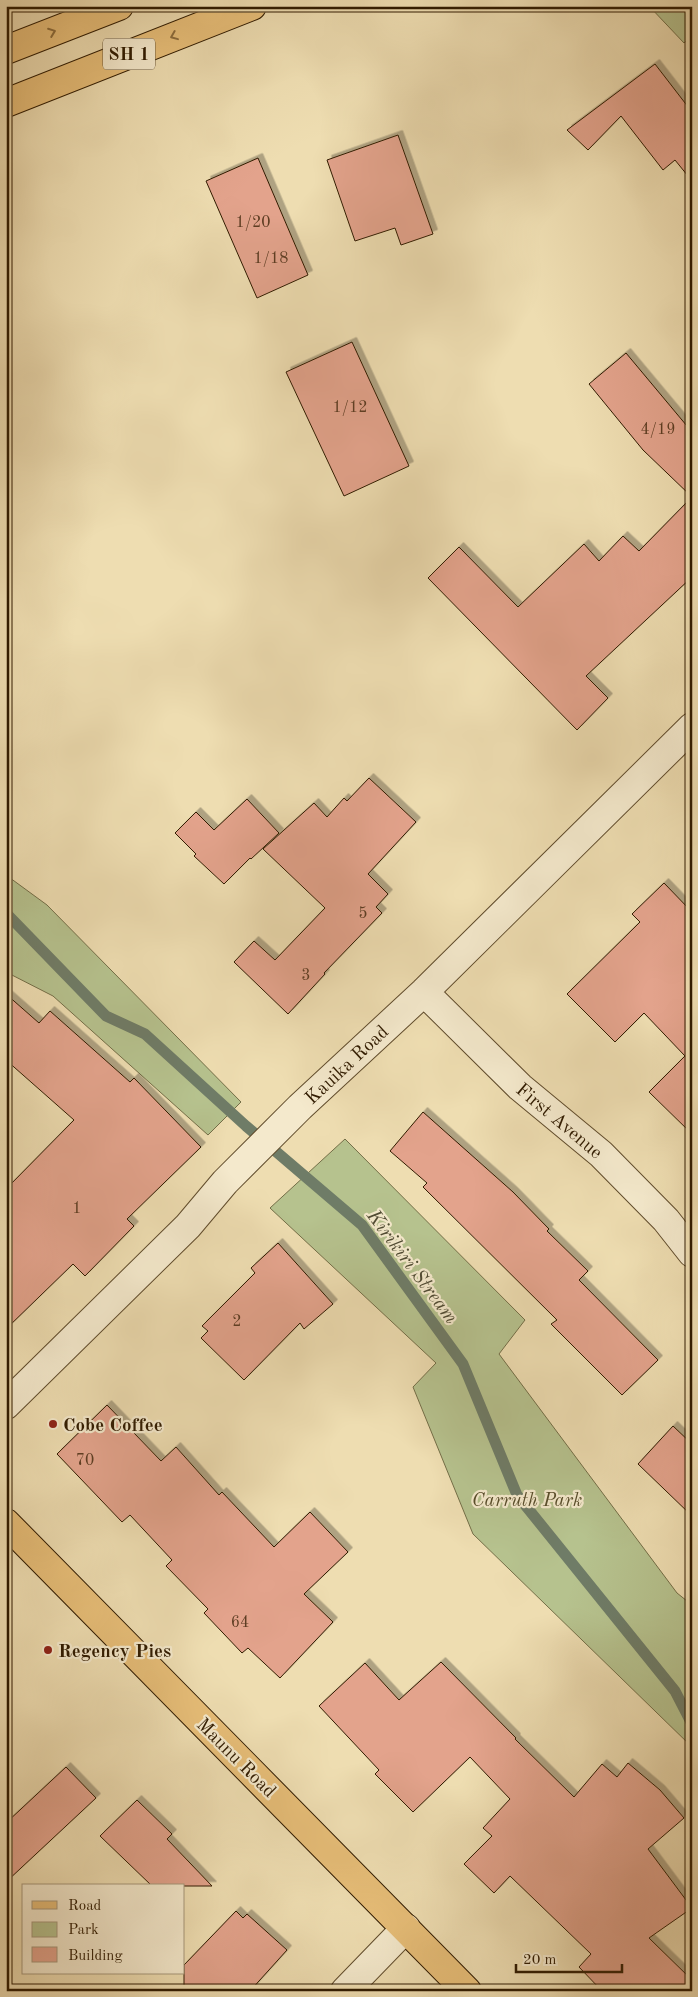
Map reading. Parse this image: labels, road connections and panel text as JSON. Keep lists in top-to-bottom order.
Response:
{
  "streets": {
    "main road": ["SH 1", "Maunu Road"],
    "street": ["Kauika Road", "First Avenue"]
  },
  "crossings": [
    ["Kauika Road", "First Avenue"]
  ],
  "water": ["Kirikiri Stream"],
  "parks": ["Carruth Park"],
  "places": ["Cobe Coffee", "Regency Pies"],
  "house_numbers": [
    "1/20",
    "1/18",
    "1/12",
    "4/19",
    "5",
    "3",
    "1",
    "2",
    "70",
    "64"
  ],
  "legend": ["Road", "Park", "Building"],
  "scale_bar": "20 m"
}
